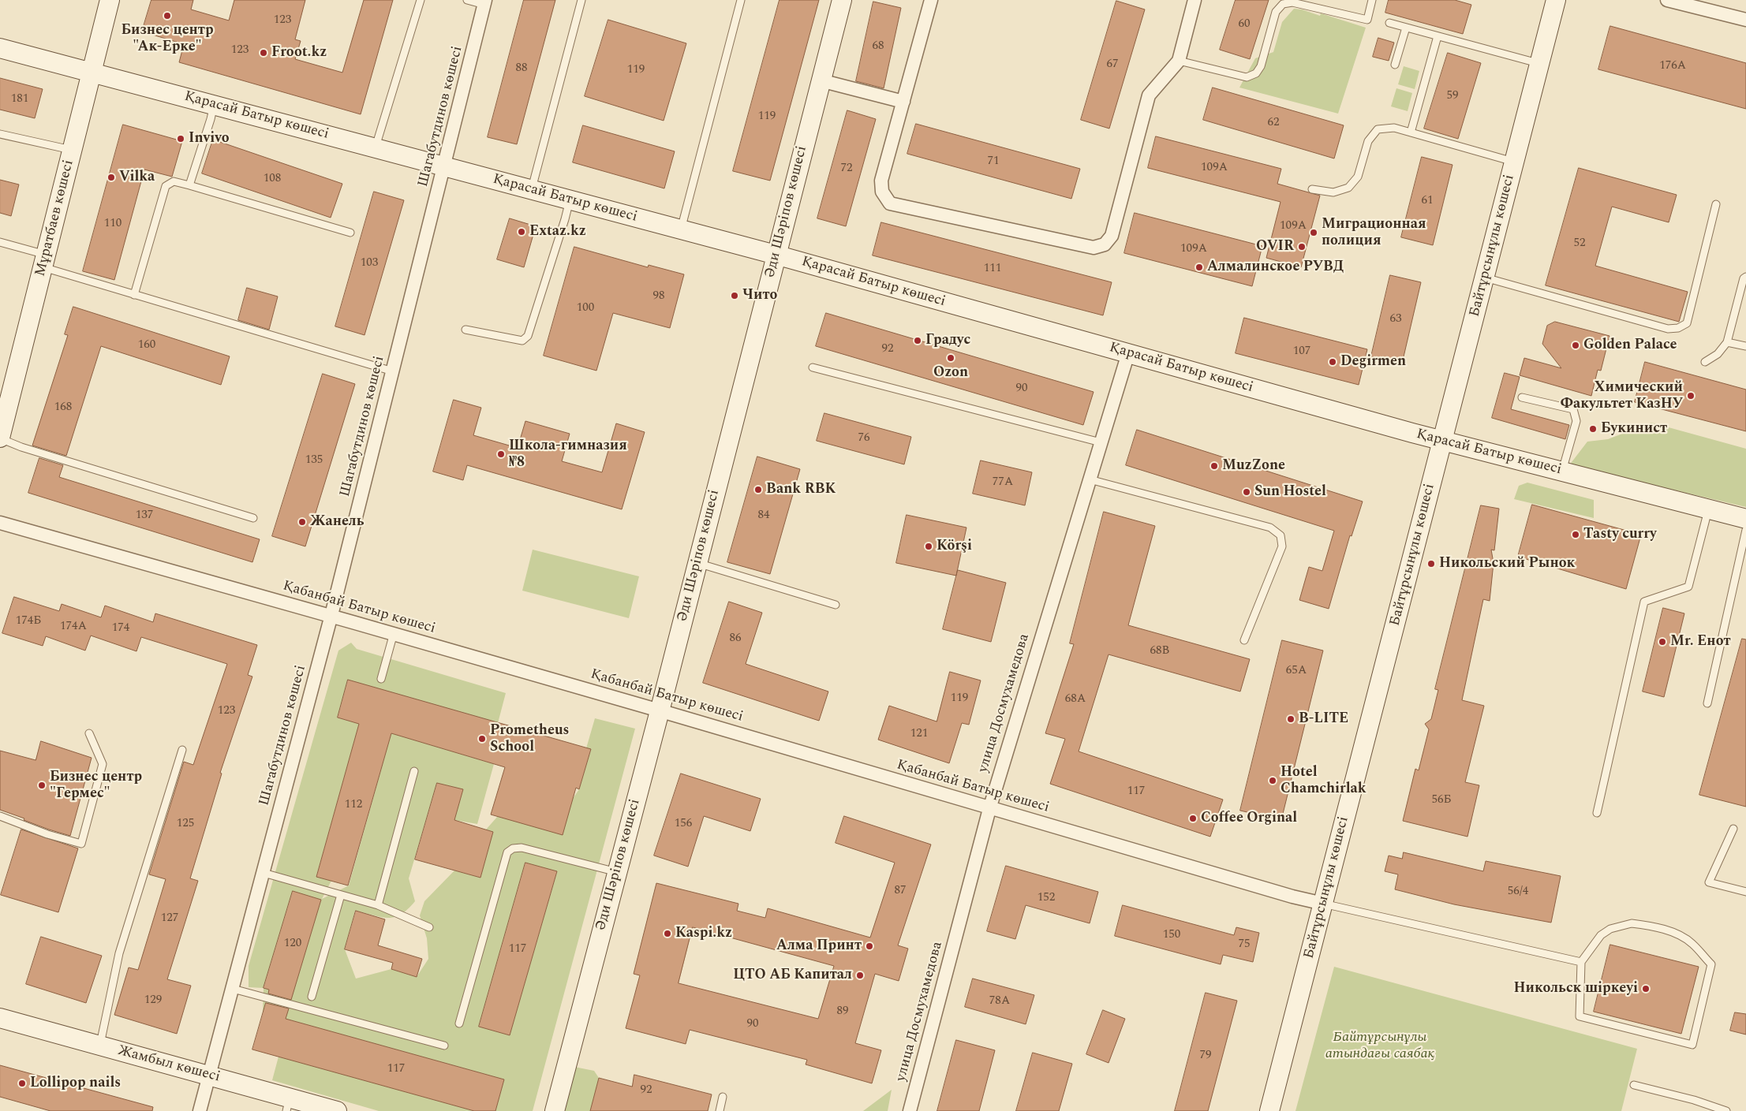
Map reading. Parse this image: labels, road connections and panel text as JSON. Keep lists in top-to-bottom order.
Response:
{
  "streets": {
    "street": [
      "Қарасай Батыр көшесі",
      "Шагабутдинов көшесі",
      "Әди Шәріпов көшесі",
      "Мұратбаев көшесі",
      "Байтұрсынұлы көшесі",
      "Қабанбай Батыр көшесі",
      "улица Досмухамедова",
      "Жамбыл көшесі"
    ]
  },
  "crossings": [
    ["Қарасай Батыр көшесі", "Шагабутдинов көшесі"],
    ["Қарасай Батыр көшесі", "Әди Шәріпов көшесі"],
    ["Қарасай Батыр көшесі", "Мұратбаев көшесі"],
    ["Қарасай Батыр көшесі", "Байтұрсынұлы көшесі"],
    ["Қарасай Батыр көшесі", "улица Досмухамедова"],
    ["Шагабутдинов көшесі", "Қабанбай Батыр көшесі"],
    ["Шагабутдинов көшесі", "Жамбыл көшесі"],
    ["Әди Шәріпов көшесі", "Қабанбай Батыр көшесі"],
    ["Байтұрсынұлы көшесі", "Қабанбай Батыр көшесі"],
    ["Қабанбай Батыр көшесі", "улица Досмухамедова"]
  ],
  "parks": ["Байтұрсынұлы атындағы саябақ"],
  "places": [
    "Бизнес центр \"Ак-Ерке\"",
    "Froot.kz",
    "Invivo",
    "Vilka",
    "Extaz.kz",
    "Миграционная полиция",
    "OVIR",
    "Алмалинское РУВД",
    "Чито",
    "Градус",
    "Golden Palace",
    "Ozon",
    "Degirmen",
    "Химический Факультет КазНУ",
    "Букинист",
    "Школа-гимназия №8",
    "MuzZone",
    "Bank RBK",
    "Sun Hostel",
    "Жанель",
    "Tasty curry",
    "Körşi",
    "Никольский Рынок",
    "Mr. Енот",
    "B-LITE",
    "Prometheus School",
    "Hotel Chamchirlak",
    "Бизнес центр \"Гермес\"",
    "Coffee Orginal",
    "Kaspi.kz",
    "Алма Принт",
    "ЦТО АБ Капитал",
    "Никольск шіркеуі",
    "Lollipop nails"
  ],
  "house_numbers": [
    "123",
    "60",
    "68",
    "123",
    "67",
    "176А",
    "88",
    "119",
    "59",
    "181",
    "119",
    "62",
    "71",
    "109А",
    "72",
    "108",
    "61",
    "110",
    "109А",
    "52",
    "109А",
    "103",
    "111",
    "98",
    "100",
    "63",
    "160",
    "92",
    "107",
    "90",
    "168",
    "76",
    "135",
    "77А",
    "137",
    "84",
    "174Б",
    "174А",
    "174",
    "86",
    "68В",
    "65А",
    "119",
    "68А",
    "123",
    "121",
    "117",
    "56Б",
    "112",
    "125",
    "156",
    "87",
    "56/4",
    "152",
    "127",
    "150",
    "120",
    "75",
    "117",
    "129",
    "78А",
    "89",
    "90",
    "79",
    "117",
    "92"
  ]
}
